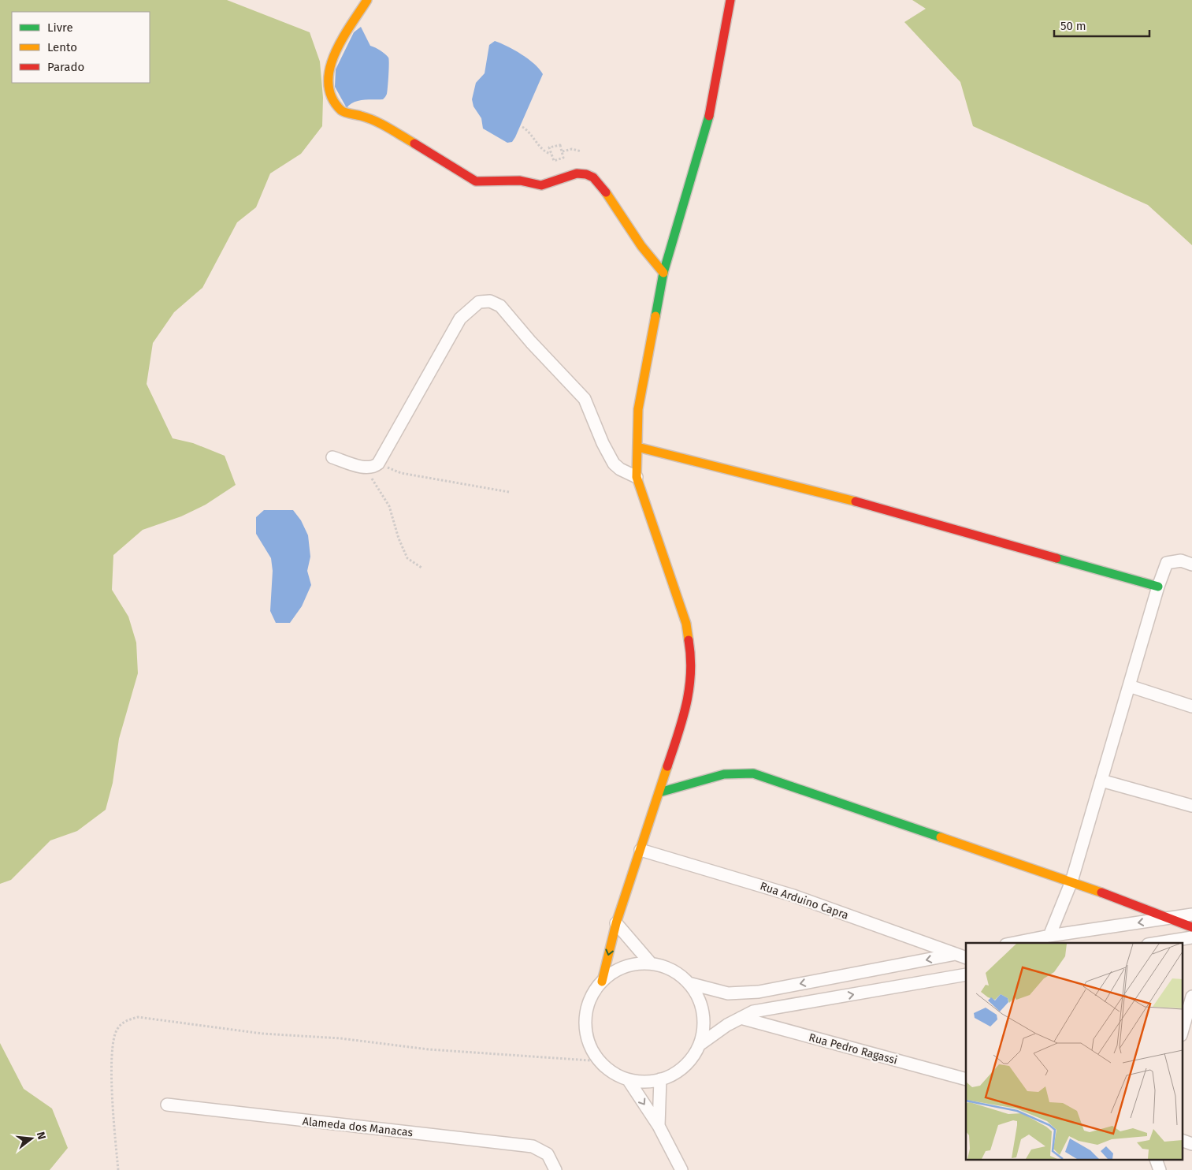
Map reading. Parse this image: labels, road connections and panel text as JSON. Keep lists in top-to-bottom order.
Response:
{
  "streets": {
    "street": ["Rua Arduino Capra", "Rua Pedro Ragassi", "Alameda dos Manacas"]
  },
  "legend": ["Livre", "Lento", "Parado"],
  "scale_bar": "50 m",
  "north": "right"
}
